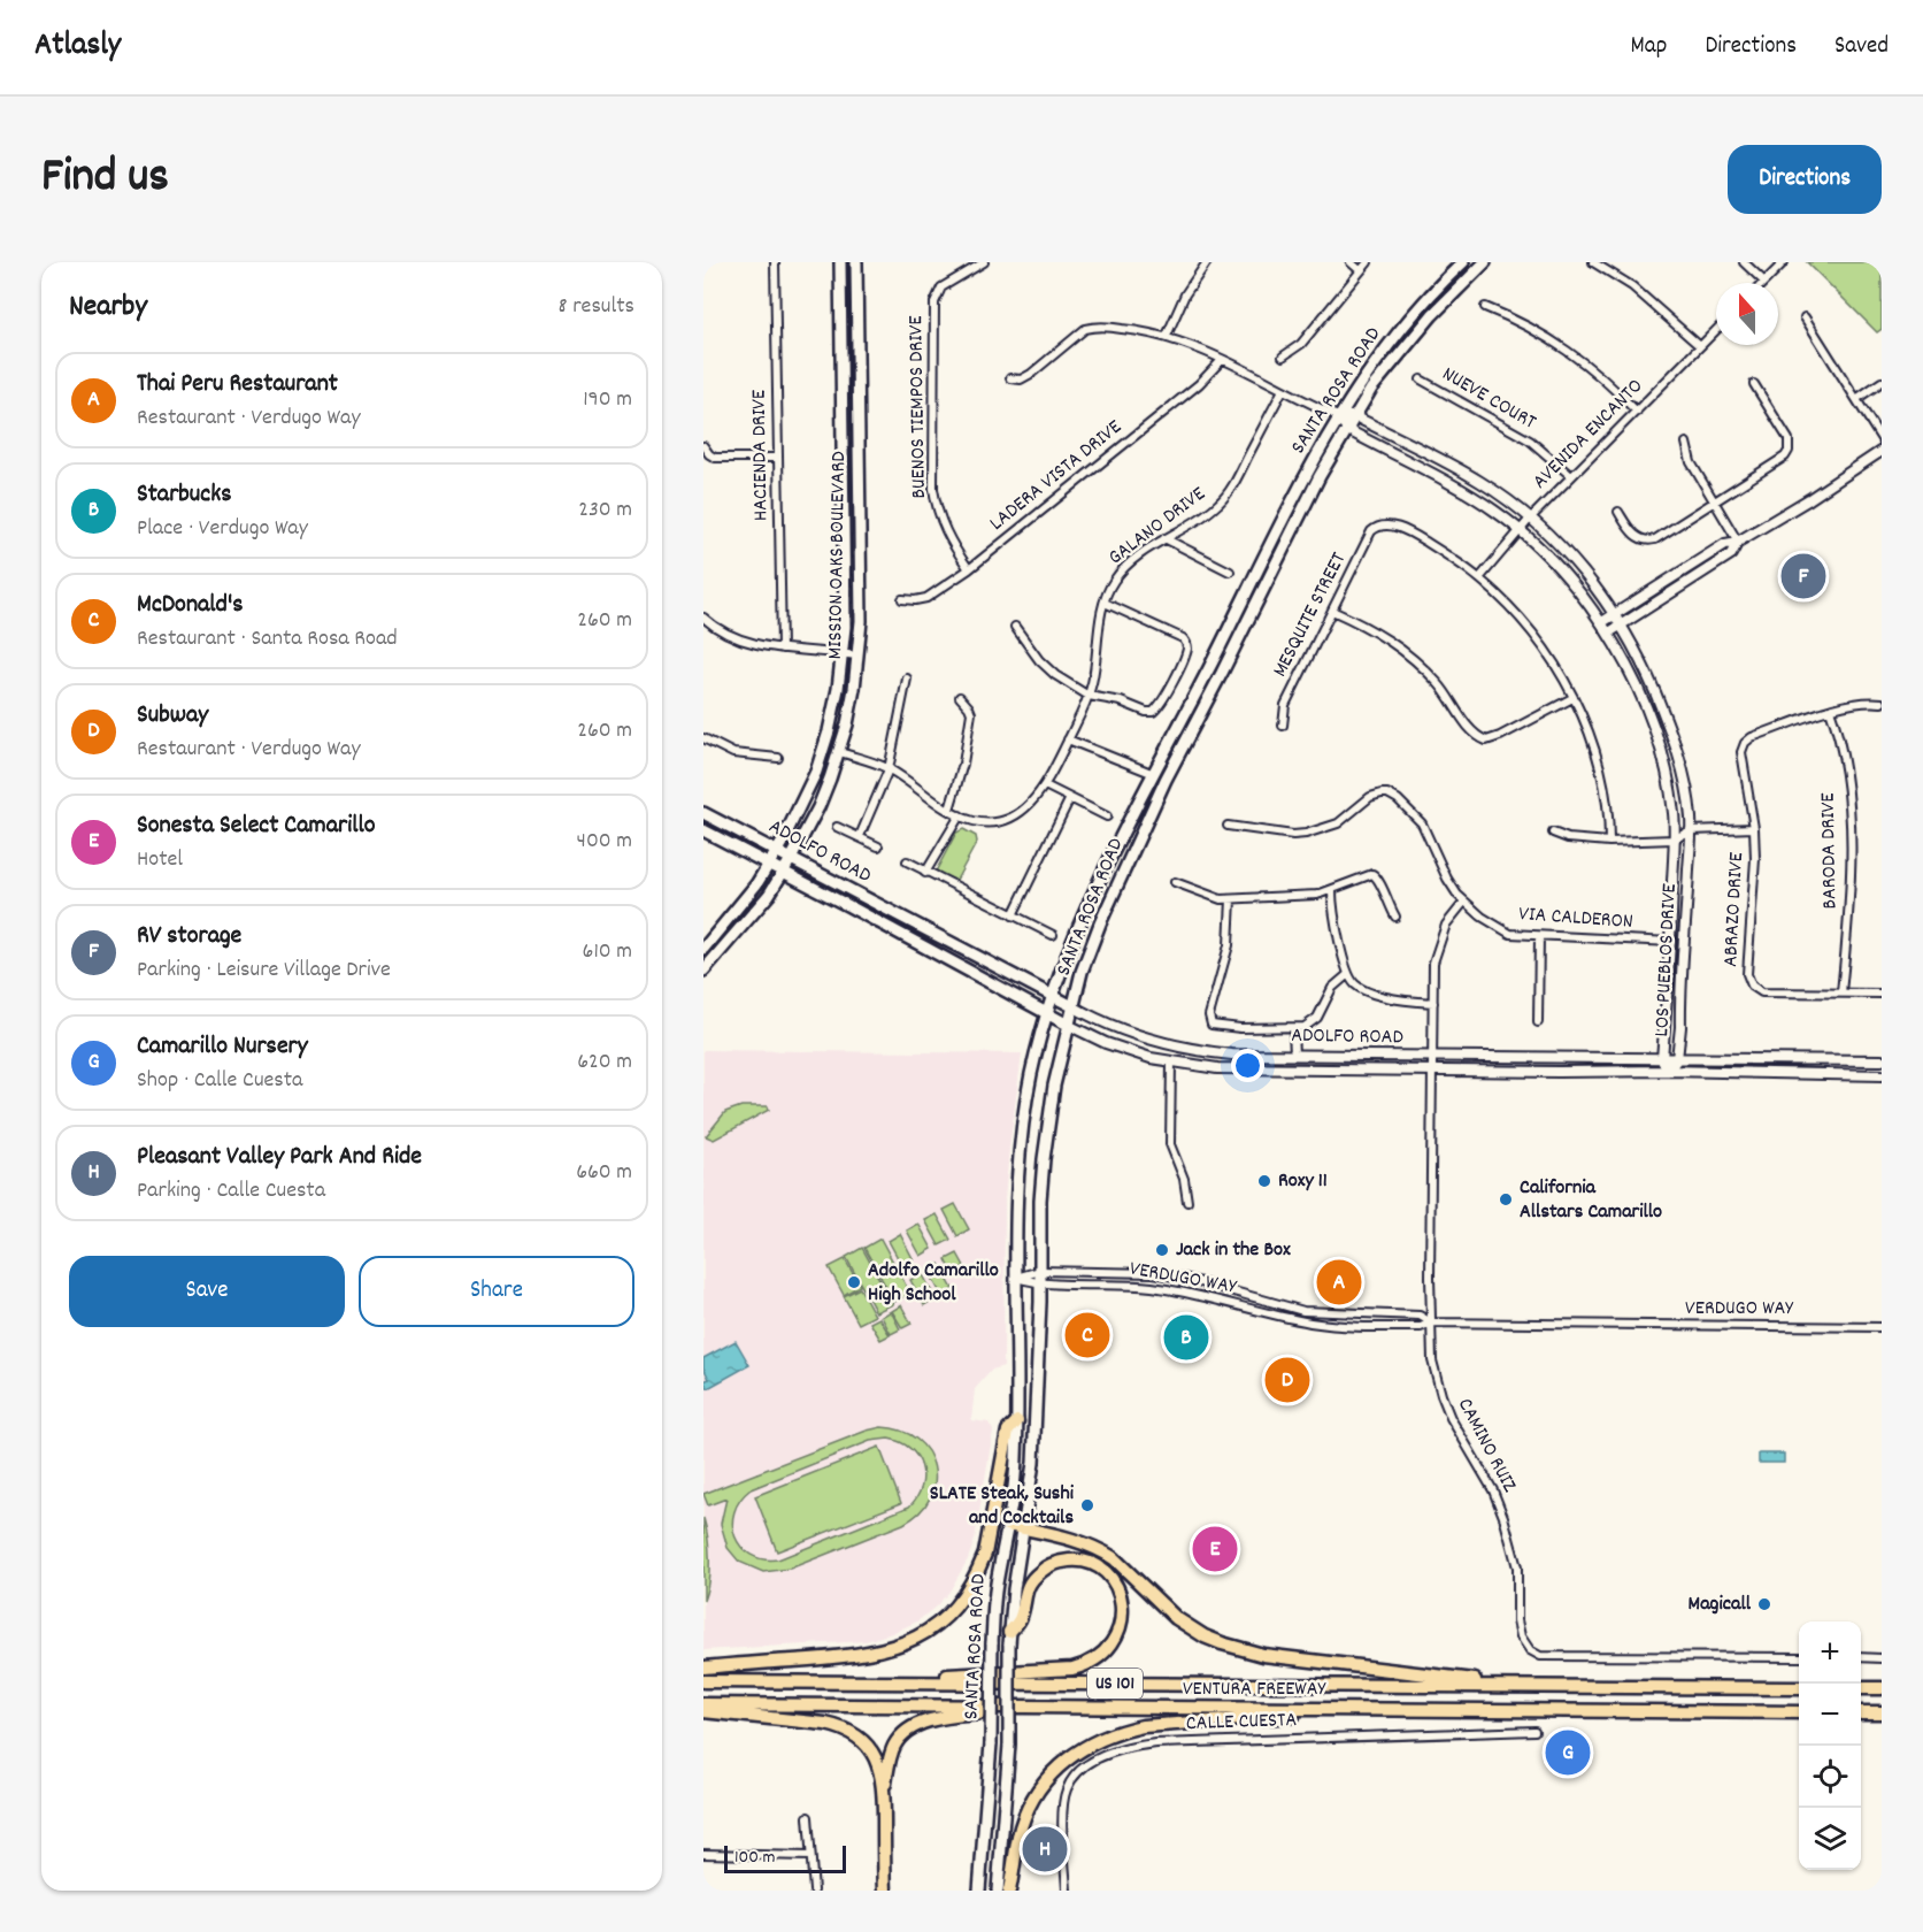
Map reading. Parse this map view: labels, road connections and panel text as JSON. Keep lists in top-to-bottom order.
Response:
{
  "streets": {
    "highway": ["US 101", "VENTURA FREEWAY"],
    "main road": ["SANTA ROSA ROAD", "MISSION OAKS BOULEVARD", "ADOLFO ROAD"],
    "street": [
      "NUEVE COURT",
      "BUENOS TIEMPOS DRIVE",
      "AVENIDA ENCANTO",
      "HACIENDA DRIVE",
      "LADERA VISTA DRIVE",
      "GALANO DRIVE",
      "MESQUITE STREET",
      "BARODA DRIVE",
      "ABRAZO DRIVE",
      "VIA CALDERON",
      "LOS PUEBLOS DRIVE",
      "VERDUGO WAY",
      "CAMINO RUIZ",
      "CALLE CUESTA"
    ]
  },
  "crossings": [
    ["SANTA ROSA ROAD", "ADOLFO ROAD"],
    ["SANTA ROSA ROAD", "LOS PUEBLOS DRIVE"],
    ["SANTA ROSA ROAD", "VERDUGO WAY"],
    ["NUEVE COURT", "AVENIDA ENCANTO"],
    ["BUENOS TIEMPOS DRIVE", "LADERA VISTA DRIVE"],
    ["AVENIDA ENCANTO", "MESQUITE STREET"],
    ["AVENIDA ENCANTO", "LOS PUEBLOS DRIVE"],
    ["LADERA VISTA DRIVE", "LOS PUEBLOS DRIVE"],
    ["GALANO DRIVE", "MISSION OAKS BOULEVARD"],
    ["GALANO DRIVE", "LOS PUEBLOS DRIVE"],
    ["MISSION OAKS BOULEVARD", "ADOLFO ROAD"],
    ["BARODA DRIVE", "ABRAZO DRIVE"],
    ["ADOLFO ROAD", "LOS PUEBLOS DRIVE"],
    ["ADOLFO ROAD", "CAMINO RUIZ"],
    ["VIA CALDERON", "LOS PUEBLOS DRIVE"],
    ["VIA CALDERON", "CAMINO RUIZ"],
    ["VERDUGO WAY", "CAMINO RUIZ"]
  ],
  "places": [
    "Roxy 11",
    "California Allstars Camarillo",
    "Jack in the Box",
    "Adolfo Camarillo High School",
    "SLATE Steak, Sushi and Cocktails",
    "Magicall"
  ],
  "scale_bar": "100 m",
  "north": "top",
  "page": {
    "header": "Atlasly",
    "nav": ["Map", "Directions", "Saved"],
    "title": "Find us",
    "buttons": [
      "Directions",
      ["Save", "Share"]
    ],
    "heading": ["Nearby", "8 results"],
    "list": [
      {
        "mark": "A",
        "name": "Thai Peru Restaurant",
        "note": "Restaurant · Verdugo Way",
        "value": "190 m"
      },
      {
        "mark": "B",
        "name": "Starbucks",
        "note": "Place · Verdugo Way",
        "value": "230 m"
      },
      {
        "mark": "C",
        "name": "McDonald's",
        "note": "Restaurant · Santa Rosa Road",
        "value": "260 m"
      },
      {
        "mark": "D",
        "name": "Subway",
        "note": "Restaurant · Verdugo Way",
        "value": "260 m"
      },
      {
        "mark": "E",
        "name": "Sonesta Select Camarillo",
        "note": "Hotel",
        "value": "400 m"
      },
      {
        "mark": "F",
        "name": "RV storage",
        "note": "Parking · Leisure Village Drive",
        "value": "610 m"
      },
      {
        "mark": "G",
        "name": "Camarillo Nursery",
        "note": "Shop · Calle Cuesta",
        "value": "620 m"
      },
      {
        "mark": "H",
        "name": "Pleasant Valley Park And Ride",
        "note": "Parking · Calle Cuesta",
        "value": "660 m"
      }
    ],
    "pins": [
      "F",
      "A",
      "C",
      "B",
      "D",
      "E",
      "G",
      "H"
    ],
    "map_buttons": ["+", "−"],
    "scale": "100 m"
  }
}
